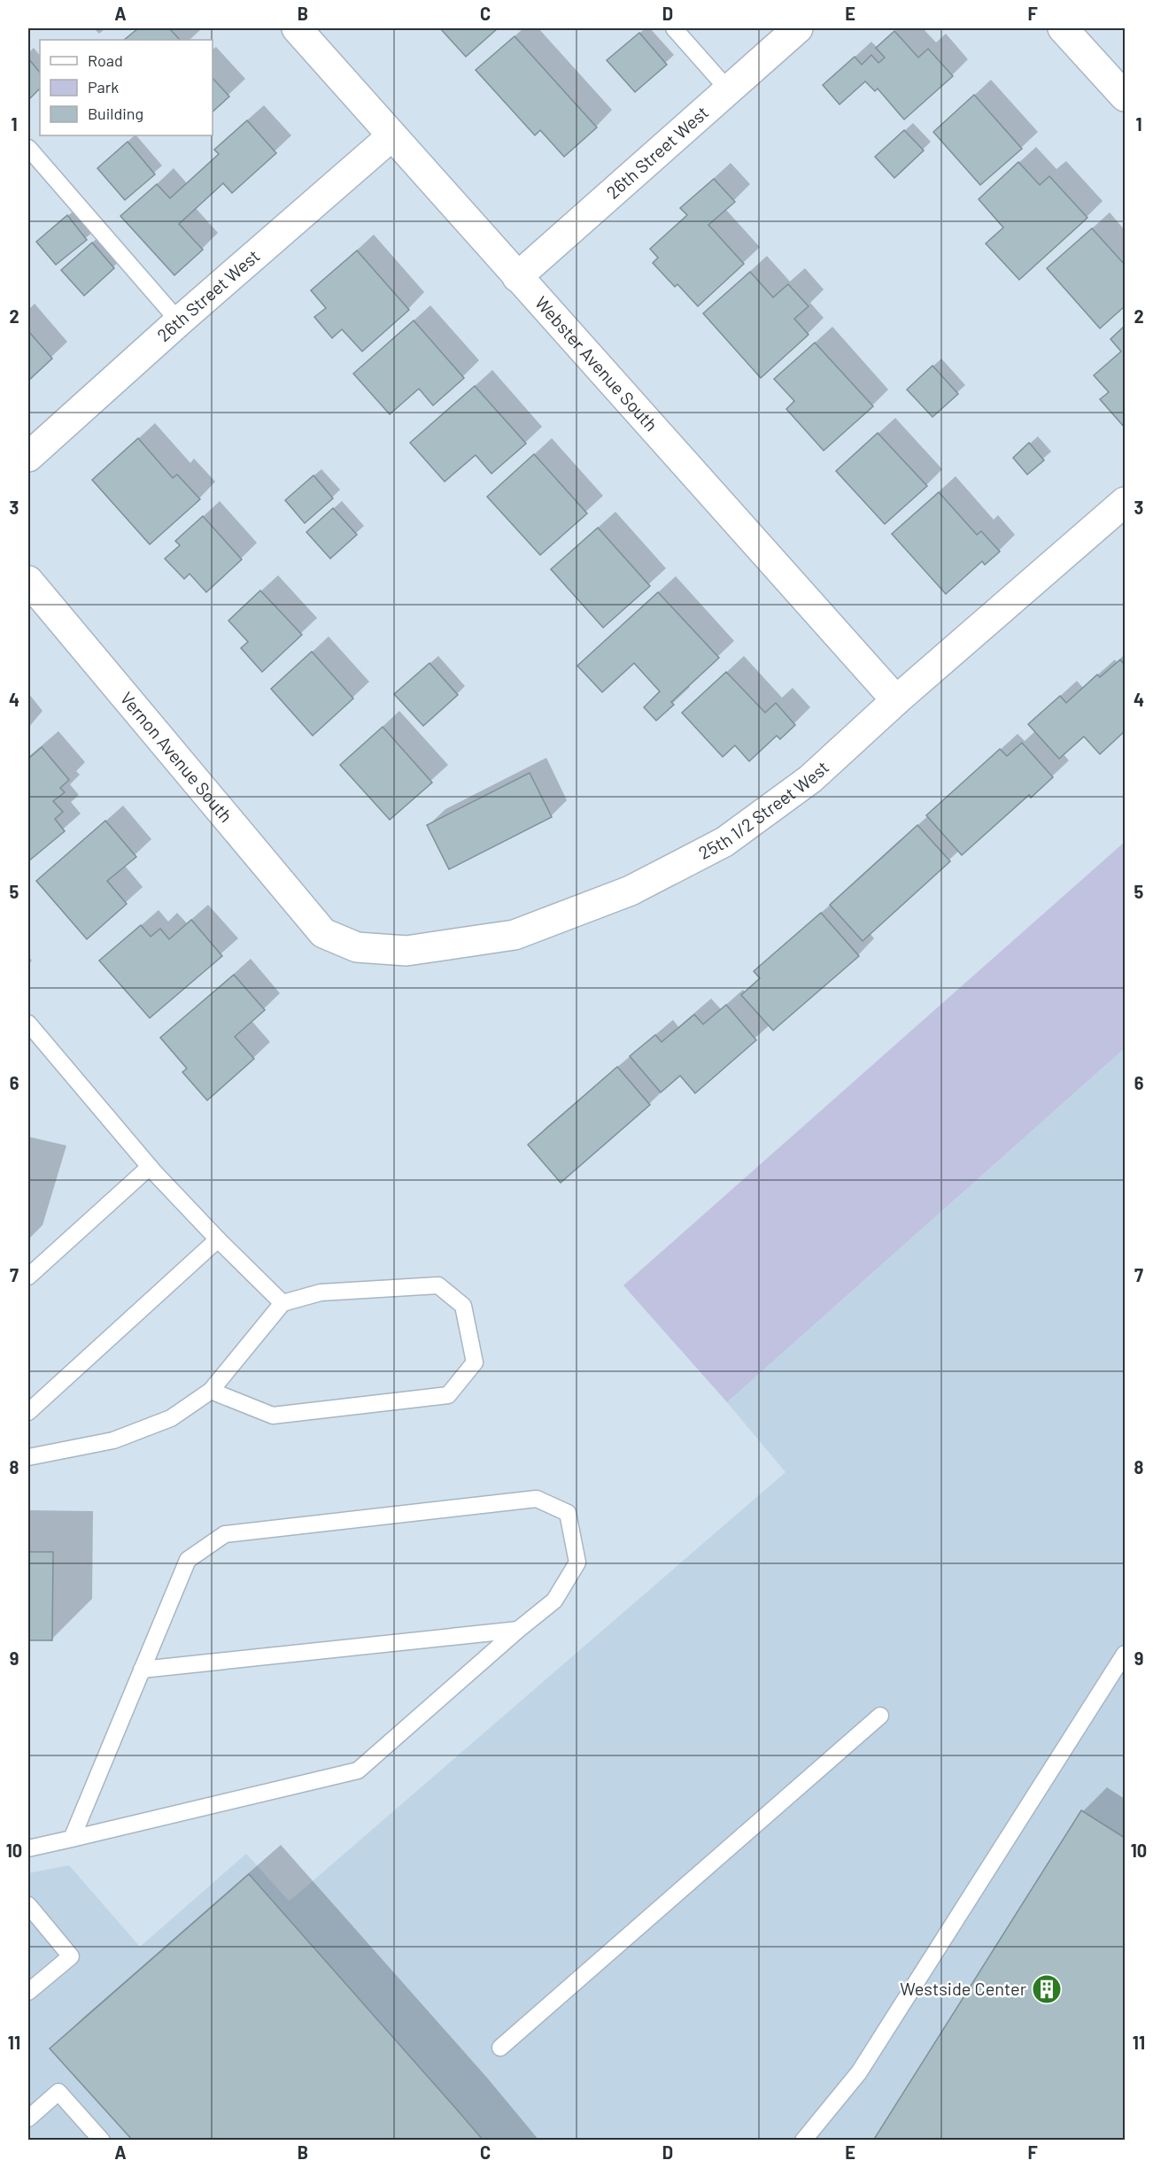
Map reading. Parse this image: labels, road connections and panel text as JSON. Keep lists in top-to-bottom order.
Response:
{
  "streets": {
    "street": [
      "26th Street West",
      "Webster Avenue South",
      "Vernon Avenue South",
      "25th 1/2 Street West"
    ]
  },
  "crossings": [
    ["26th Street West", "Webster Avenue South"],
    ["Webster Avenue South", "25th 1/2 Street West"],
    ["Vernon Avenue South", "25th 1/2 Street West"]
  ],
  "places": {
    "building": ["Westside Center"]
  },
  "legend": ["Road", "Park", "Building"],
  "grid": {
    "columns": [
      "A",
      "B",
      "C",
      "D",
      "E",
      "F"
    ],
    "rows": [
      "1",
      "2",
      "3",
      "4",
      "5",
      "6",
      "7",
      "8",
      "9",
      "10",
      "11"
    ]
  }
}
